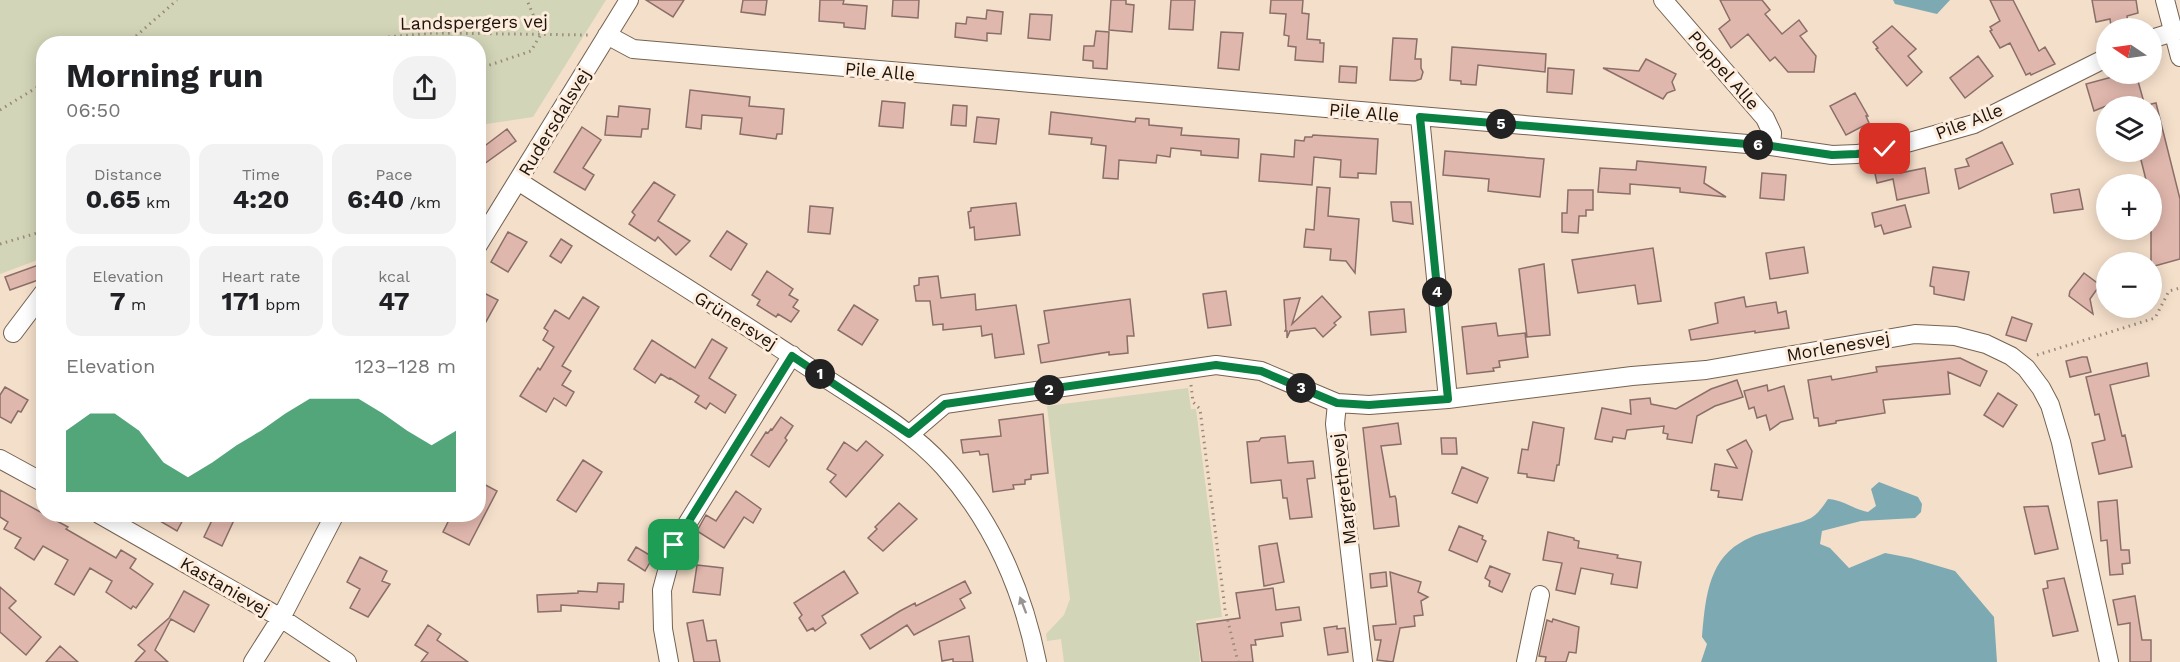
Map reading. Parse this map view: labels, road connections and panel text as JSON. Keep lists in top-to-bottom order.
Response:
{
  "streets": {
    "street": [
      "Poppel Alle",
      "Pile Alle",
      "Rudersdalsvej",
      "Grünersvej",
      "Morlenesvej",
      "Margrethevej",
      "Kastanievej"
    ],
    "path": ["Landspergers vej"]
  },
  "crossings": [
    ["Landspergers vej", "Pile Alle"],
    ["Landspergers vej", "Rudersdalsvej"],
    ["Poppel Alle", "Pile Alle"],
    ["Pile Alle", "Rudersdalsvej"],
    ["Rudersdalsvej", "Grünersvej"],
    ["Morlenesvej", "Margrethevej"]
  ],
  "one_way": ["Grünersvej"],
  "north": "left",
  "page": {
    "map_buttons": ["+", "−"],
    "heading": ["Morning run", "06:50"],
    "pins": [
      "5",
      "6",
      "4",
      "1",
      "3",
      "2"
    ],
    "stats": [
      ["Distance", "0.65 km"],
      ["Time", "4:20"],
      ["Pace", "6:40 /km"],
      ["Elevation", "7 m"],
      ["Heart rate", "171 bpm"],
      ["kcal", "47"]
    ],
    "chart": ["Elevation", "123–128 m"]
  }
}
